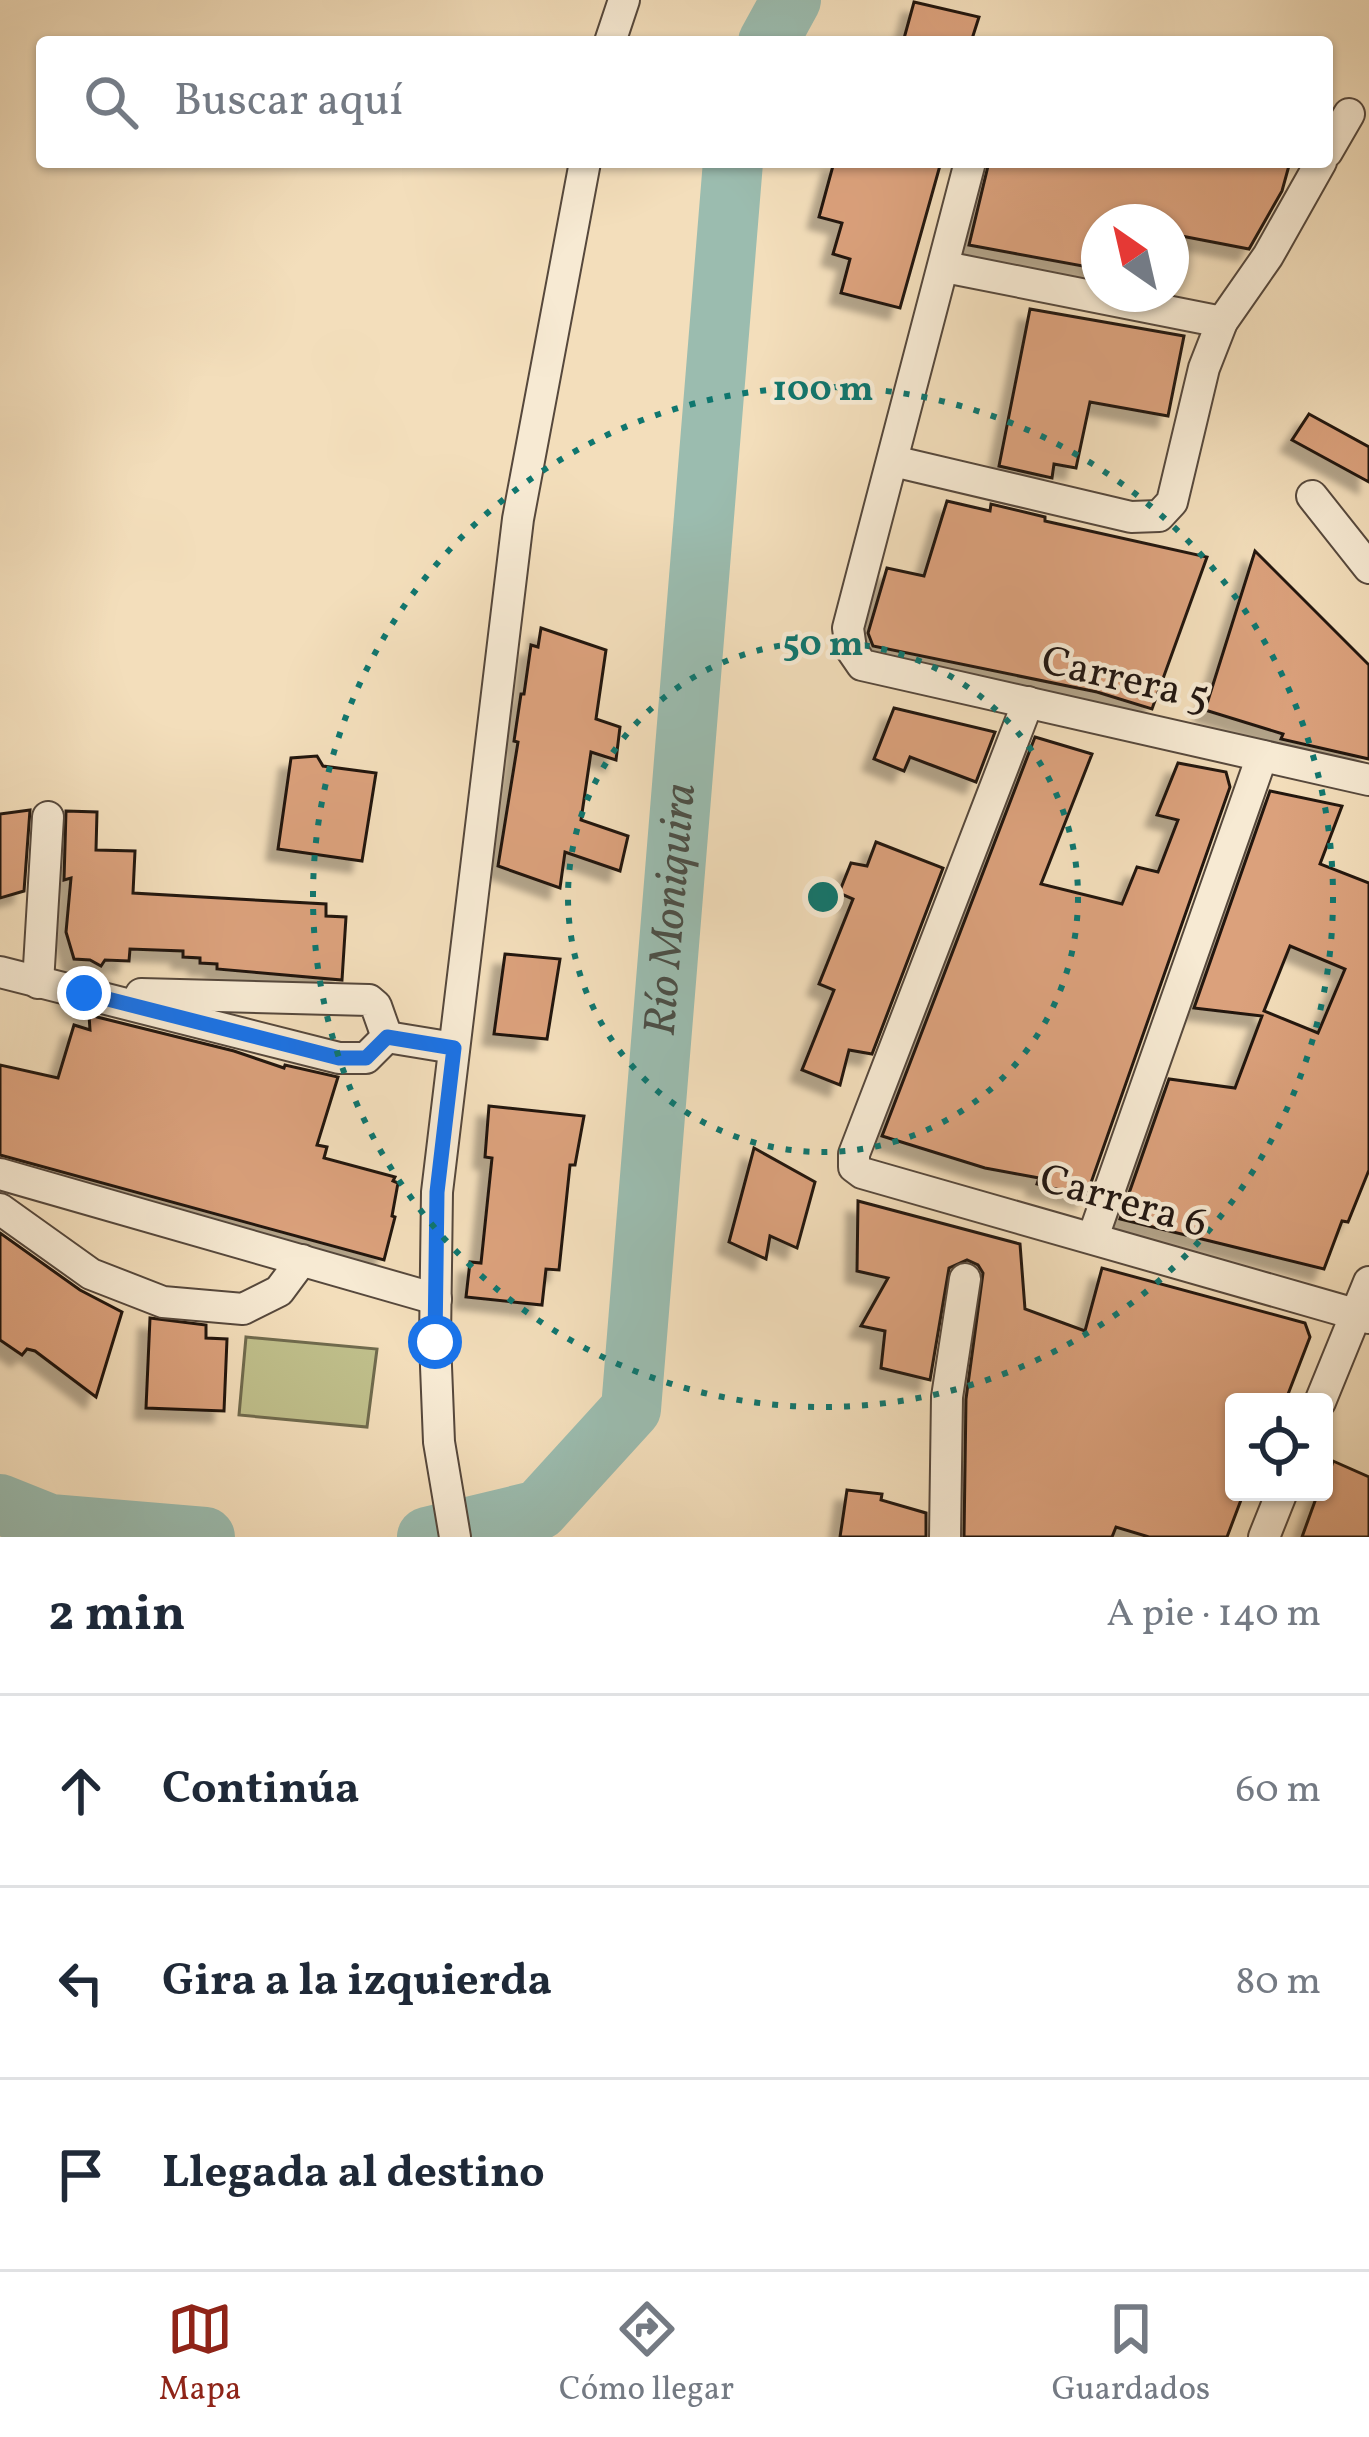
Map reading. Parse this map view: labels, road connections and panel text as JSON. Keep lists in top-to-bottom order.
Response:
{
  "streets": {
    "street": ["Carrera 5", "Carrera 6"]
  },
  "crossings": [
    ["Carrera 5", "Carrera 6"]
  ],
  "water": ["Río Moniquira"],
  "north": "top left",
  "page": {
    "search": "Buscar aquí",
    "heading": ["2 min", "A pie · 140 m"],
    "list": [
      ["Continúa", "60 m"],
      ["Gira a la izquierda", "80 m"],
      "Llegada al destino"
    ],
    "nav": ["Mapa", "Cómo llegar", "Guardados"]
  },
  "rings": ["100 m", "50 m"]
}
